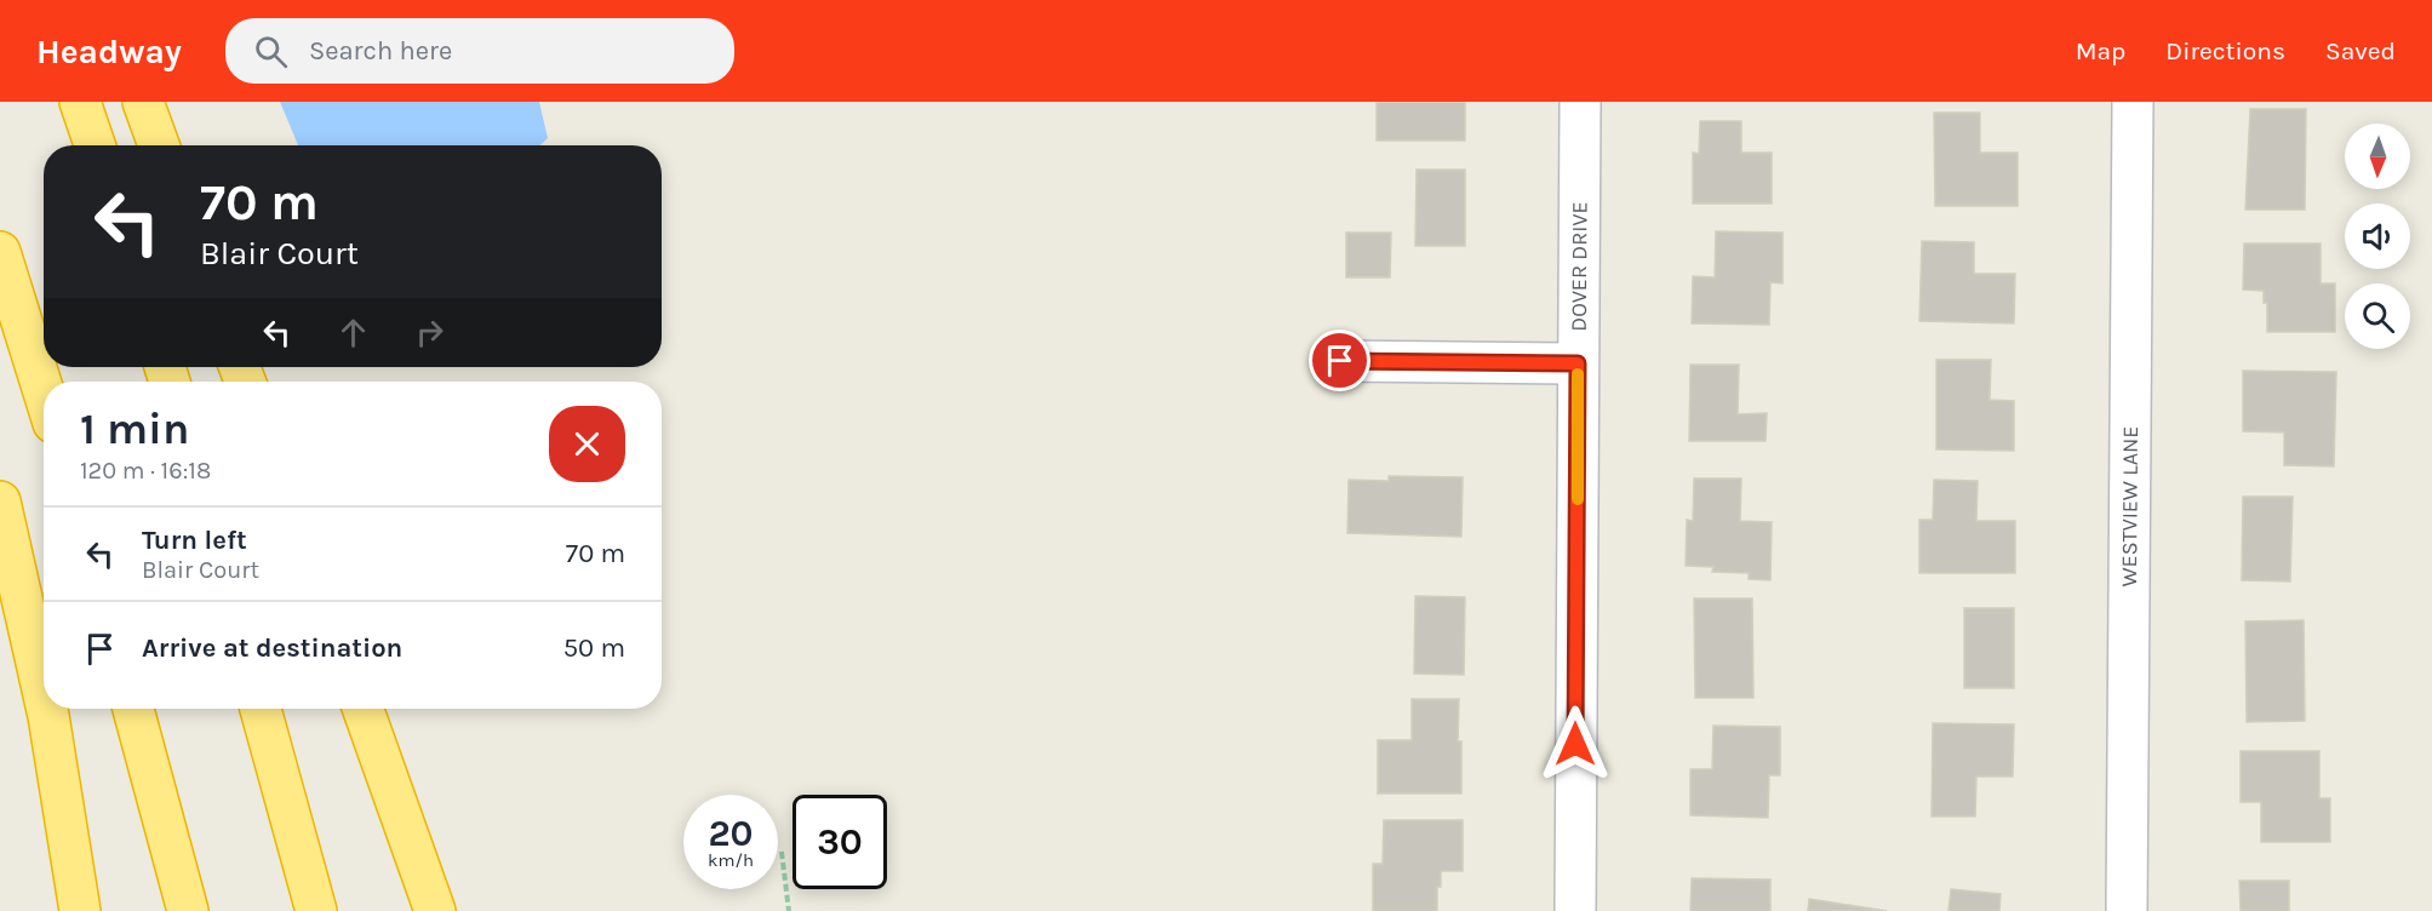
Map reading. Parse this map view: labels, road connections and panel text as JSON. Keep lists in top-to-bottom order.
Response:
{
  "streets": {
    "street": ["DOVER DRIVE", "WESTVIEW LANE"]
  },
  "north": "bottom",
  "page": {
    "header": "Headway",
    "search": "Search here",
    "nav": ["Map", "Directions", "Saved"],
    "turn": ["70 m", "Blair Court"],
    "heading": ["1 min", "120 m · 16:18"],
    "list": [
      {
        "name": "Turn left",
        "note": "Blair Court",
        "value": "70 m"
      },
      {
        "name": "Arrive at destination",
        "value": "50 m"
      }
    ],
    "speed": "20 km/h",
    "limit": "30"
  }
}
